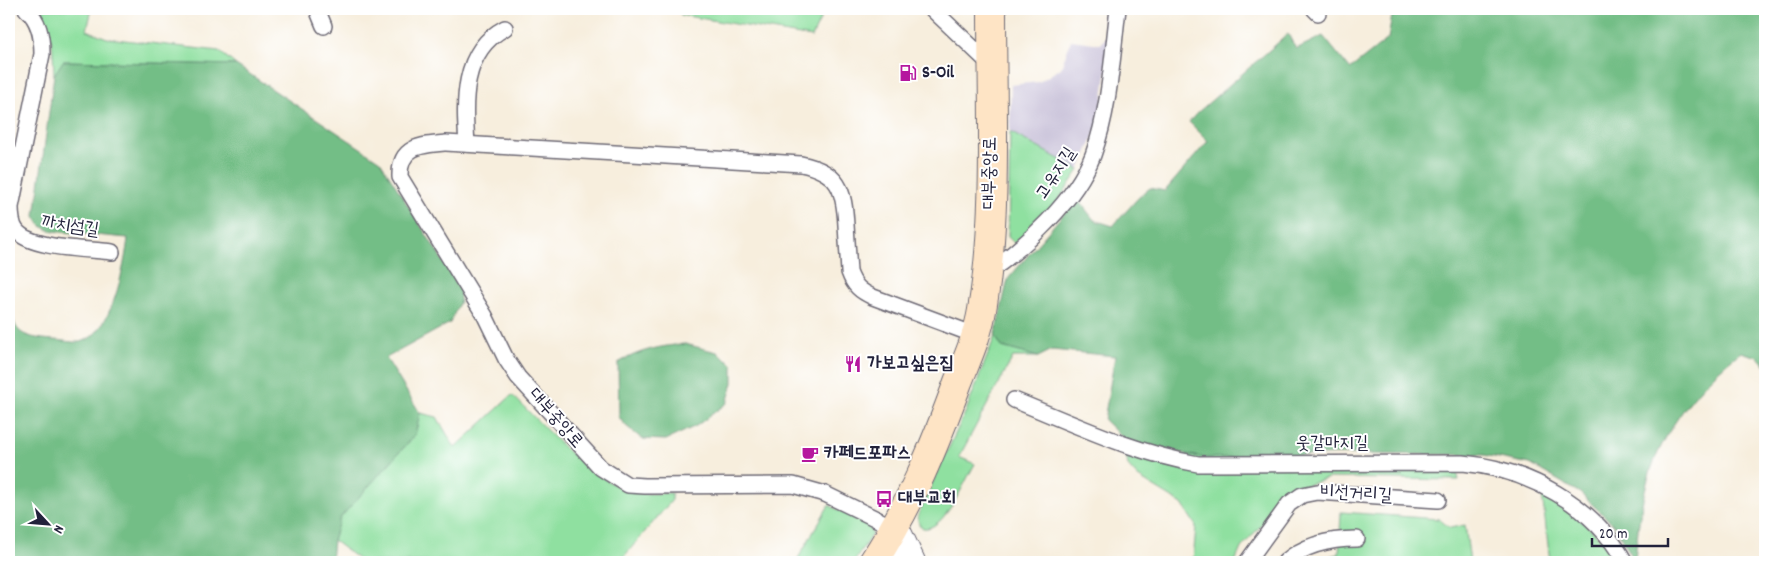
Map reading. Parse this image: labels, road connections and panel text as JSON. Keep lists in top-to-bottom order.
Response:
{
  "streets": {
    "street": ["대부중앙로"],
    "lane": [
      "고유지길",
      "까치섬길",
      "웃갈마지길",
      "비선거리길"
    ]
  },
  "crossings": [
    ["대부중앙로", "고유지길"]
  ],
  "places": {
    "fuel station": ["S-Oil"],
    "restaurant": ["가보고싶은집"],
    "cafe": ["카페드포파스"],
    "bus stop": ["대부교회"]
  },
  "scale_bar": "20 m",
  "north": "bottom right"
}
